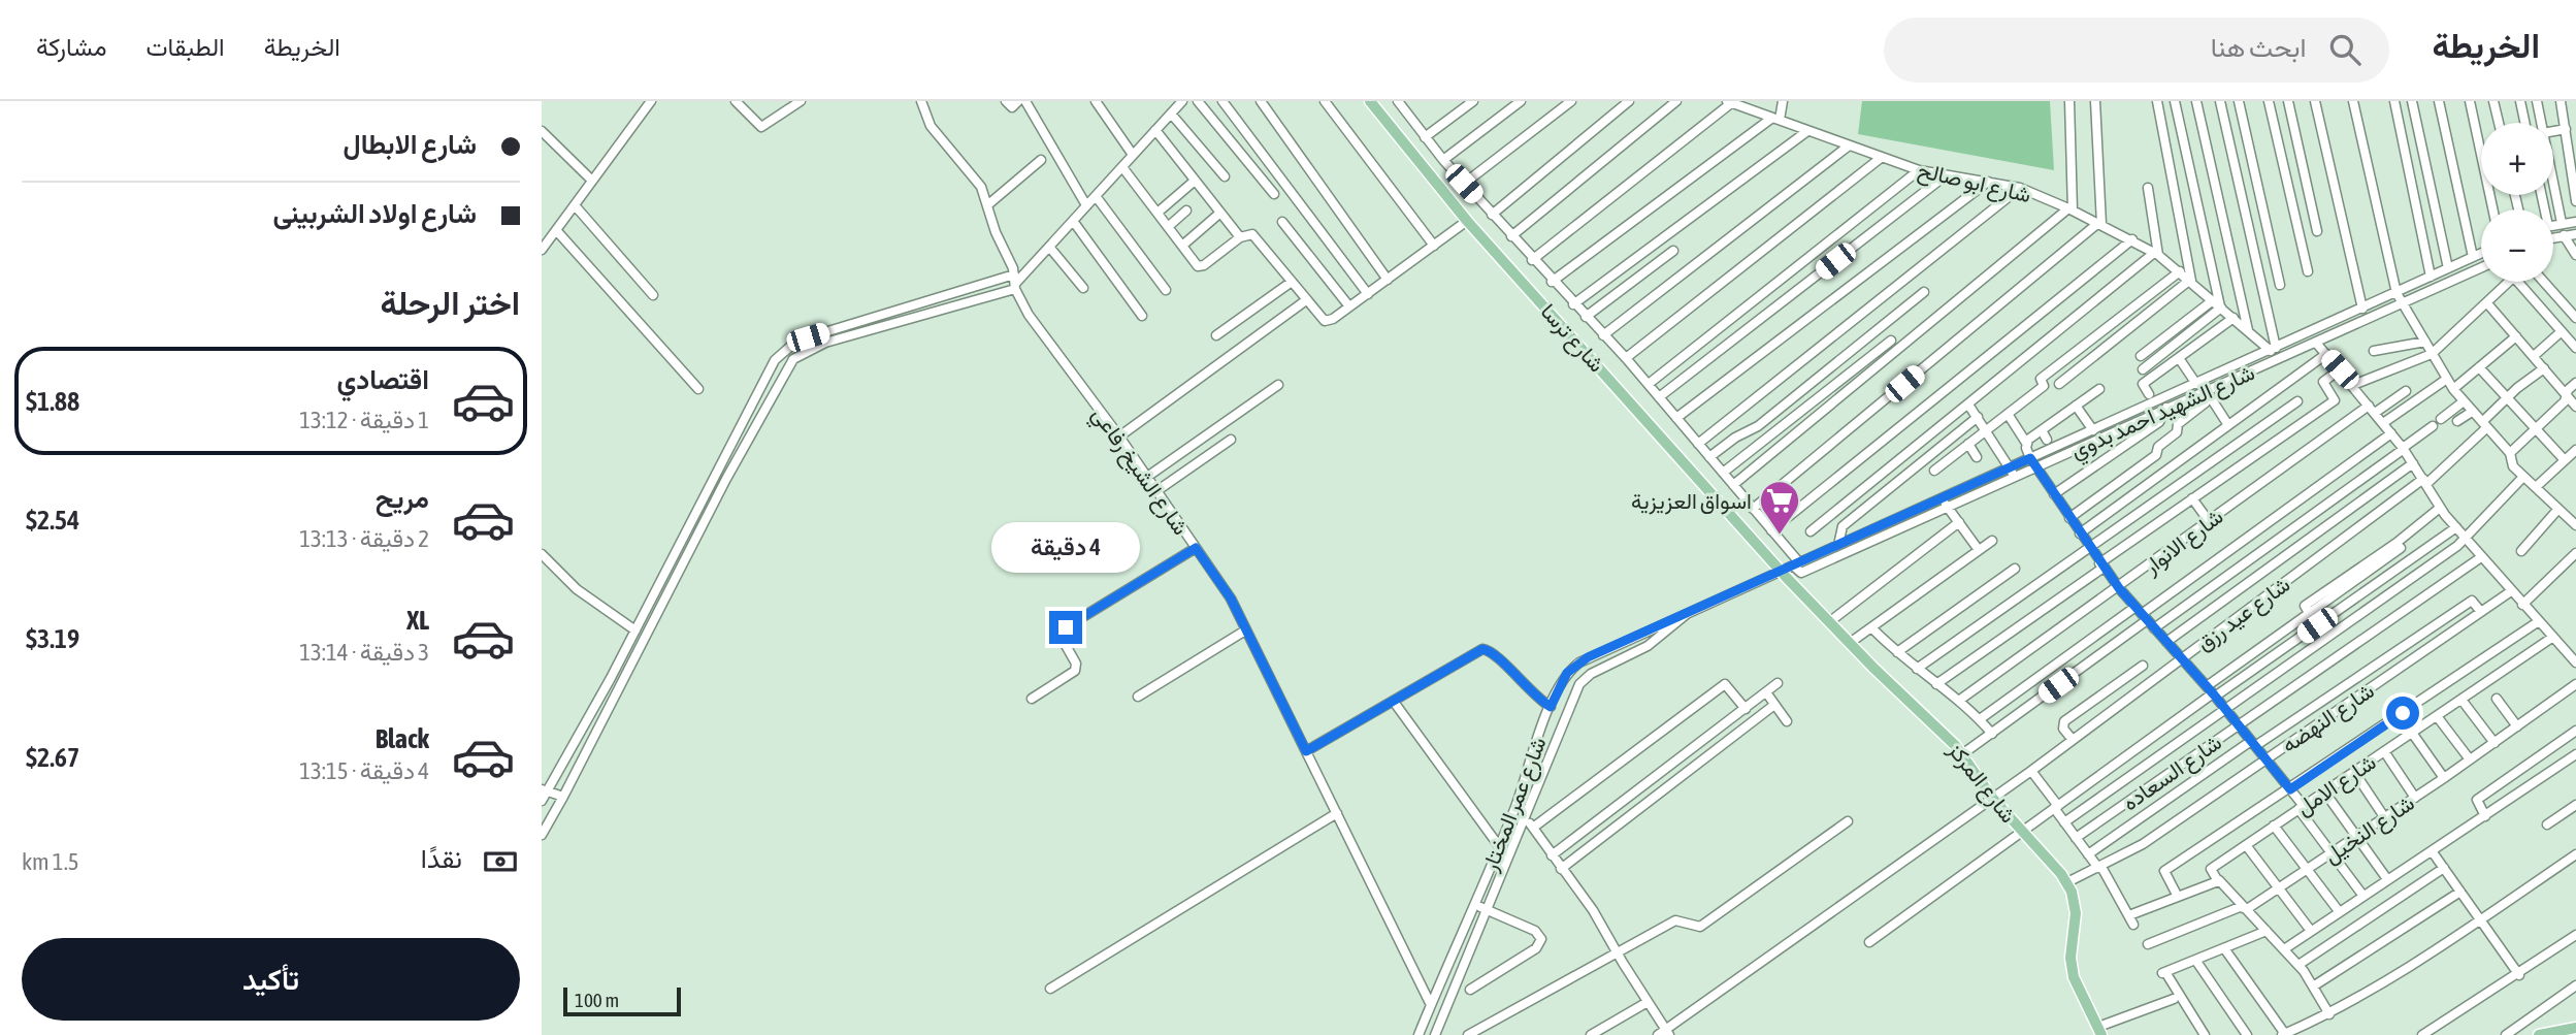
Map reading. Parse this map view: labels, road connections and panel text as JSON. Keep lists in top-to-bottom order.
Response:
{
  "streets": {
    "main road": ["شارع ترسا", "شارع المركز"],
    "street": [
      "شارع ابو صالح",
      "شارع الشهيد احمد بدوي",
      "شارع الشيخ رفاعي",
      "شارع الانوار",
      "شارع عيد رزق",
      "شارع النهضه",
      "شارع السعاده",
      "شارع الامل",
      "شارع عمر المختار",
      "شارع النخيل"
    ]
  },
  "crossings": [
    ["شارع ابو صالح", "شارع الشهيد احمد بدوي"],
    ["شارع ترسا", "شارع الشهيد احمد بدوي"],
    ["شارع ترسا", "شارع المركز"],
    ["شارع ترسا", "شارع عمر المختار"],
    ["شارع الشهيد احمد بدوي", "شارع المركز"],
    ["شارع الشهيد احمد بدوي", "شارع عمر المختار"],
    ["شارع الشيخ رفاعي", "شارع عمر المختار"],
    ["شارع عيد رزق", "شارع المركز"],
    ["شارع النهضه", "شارع المركز"],
    ["شارع المركز", "شارع عمر المختار"]
  ],
  "places": {
    "supermarket": ["اسواق العزيزية"]
  },
  "scale_bar": "100 m",
  "page": {
    "header": "الخريطة",
    "search": "ابحث هنا",
    "nav": ["الخريطة", "الطبقات", "مشاركة"],
    "banner": ["شارع الابطال", "شارع اولاد الشربينى"],
    "map_buttons": ["+", "−"],
    "heading": "اختر الرحلة",
    "list": [
      {
        "name": "اقتصادي",
        "note": "1 دقيقة · 13:12",
        "value": "$1.88"
      },
      {
        "name": "مريح",
        "note": "2 دقيقة · 13:13",
        "value": "$2.54"
      },
      {
        "name": "XL",
        "note": "3 دقيقة · 13:14",
        "value": "$3.19"
      },
      {
        "name": "Black",
        "note": "4 دقيقة · 13:15",
        "value": "$2.67"
      }
    ],
    "bubble": "4 دقيقة",
    "pay": ["نقدًا", "1.5 km"],
    "buttons": "تأكيد",
    "scale": "100 m"
  }
}
